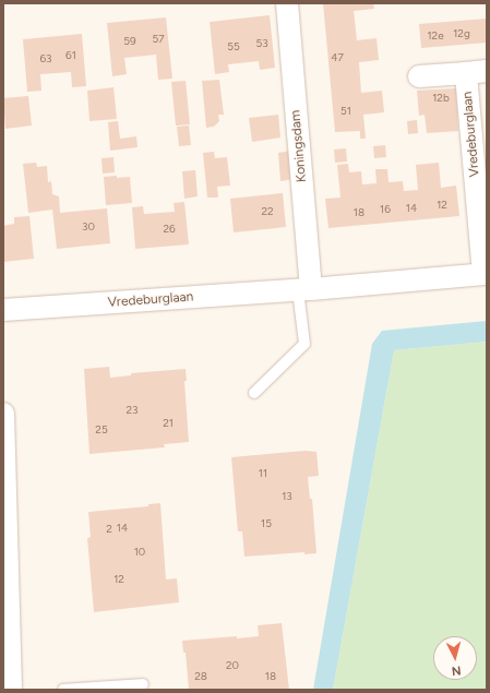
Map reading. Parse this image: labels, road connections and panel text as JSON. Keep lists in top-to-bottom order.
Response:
{
  "streets": {
    "street": ["Vredeburglaan", "Koningsdam"]
  },
  "crossings": [
    ["Vredeburglaan", "Koningsdam"]
  ],
  "house_numbers": [
    "12g",
    "12e",
    "57",
    "59",
    "53",
    "55",
    "61",
    "47",
    "63",
    "12b",
    "51",
    "12",
    "14",
    "16",
    "22",
    "18",
    "30",
    "26",
    "23",
    "21",
    "25",
    "11",
    "13",
    "15",
    "14",
    "2",
    "10",
    "12",
    "20",
    "28",
    "18"
  ],
  "north": "bottom"
}
